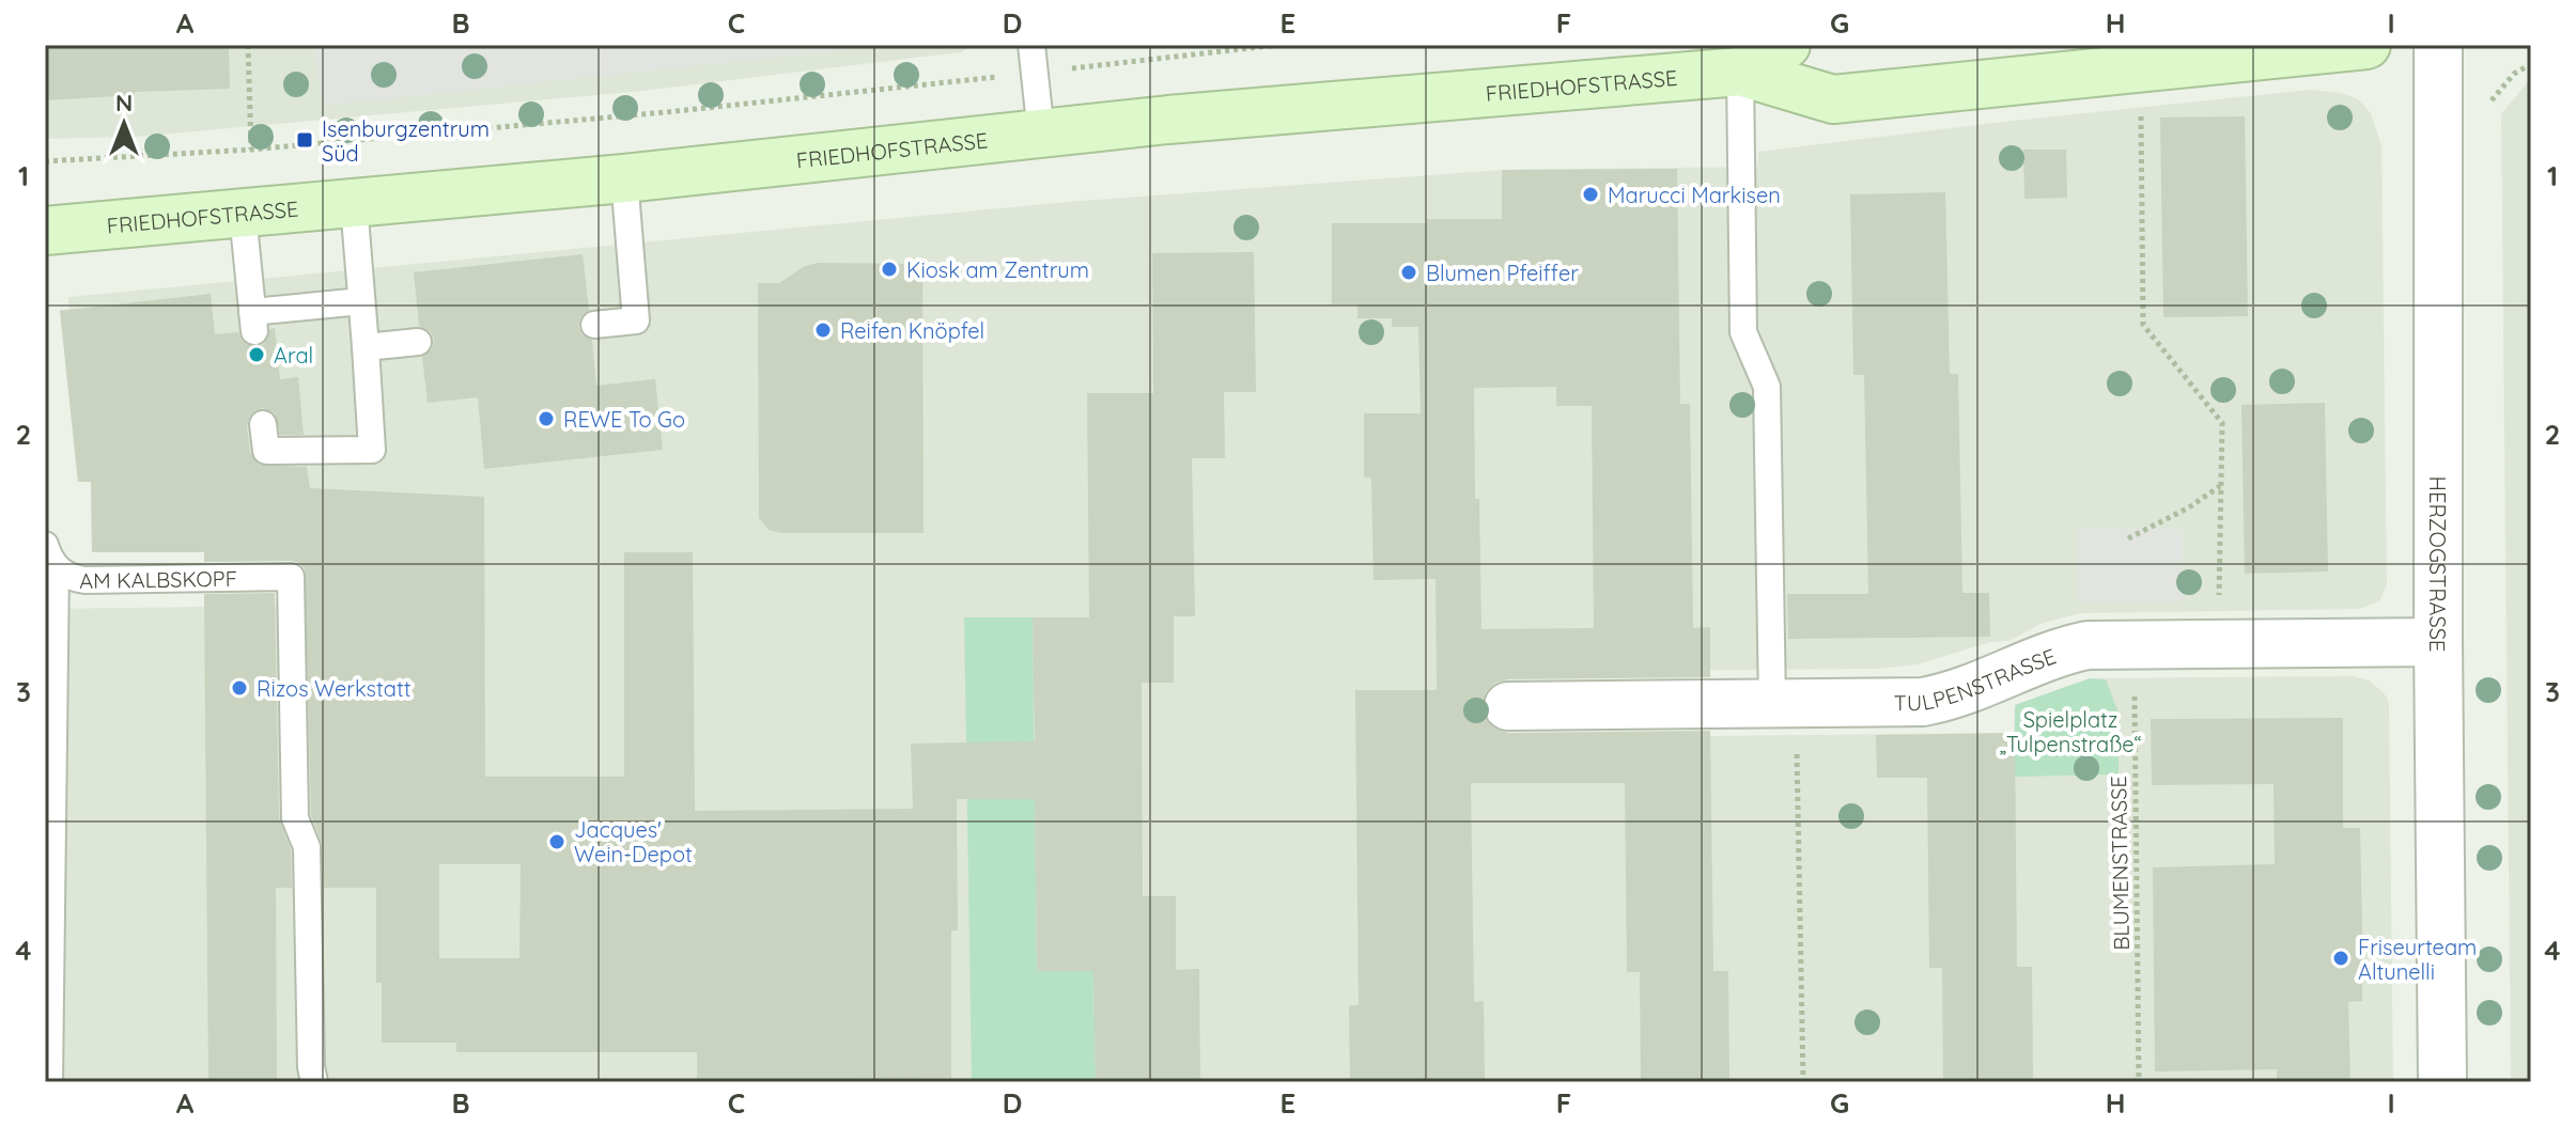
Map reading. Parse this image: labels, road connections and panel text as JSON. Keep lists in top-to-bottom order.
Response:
{
  "streets": {
    "main road": ["FRIEDHOFSTRASSE"],
    "street": ["HERZOGSTRASSE", "TULPENSTRASSE"],
    "lane": ["AM KALBSKOPF"],
    "path": ["BLUMENSTRASSE"]
  },
  "crossings": [
    ["HERZOGSTRASSE", "TULPENSTRASSE"],
    ["TULPENSTRASSE", "BLUMENSTRASSE"]
  ],
  "parks": ["Spielplatz „Tulpenstraße“"],
  "places": {
    "transit": ["Isenburgzentrum Süd"],
    "other": [
      "Marucci Markisen",
      "Kiosk am Zentrum",
      "Blumen Pfeiffer",
      "Reifen Knöpfel",
      "Aral",
      "REWE To Go",
      "Rizos Werkstatt",
      "Jacques' Wein-Depot",
      "Friseurteam Altunelli"
    ]
  },
  "north": "top",
  "grid": {
    "columns": [
      "A",
      "B",
      "C",
      "D",
      "E",
      "F",
      "G",
      "H",
      "I"
    ],
    "rows": [
      "1",
      "2",
      "3",
      "4"
    ]
  }
}
